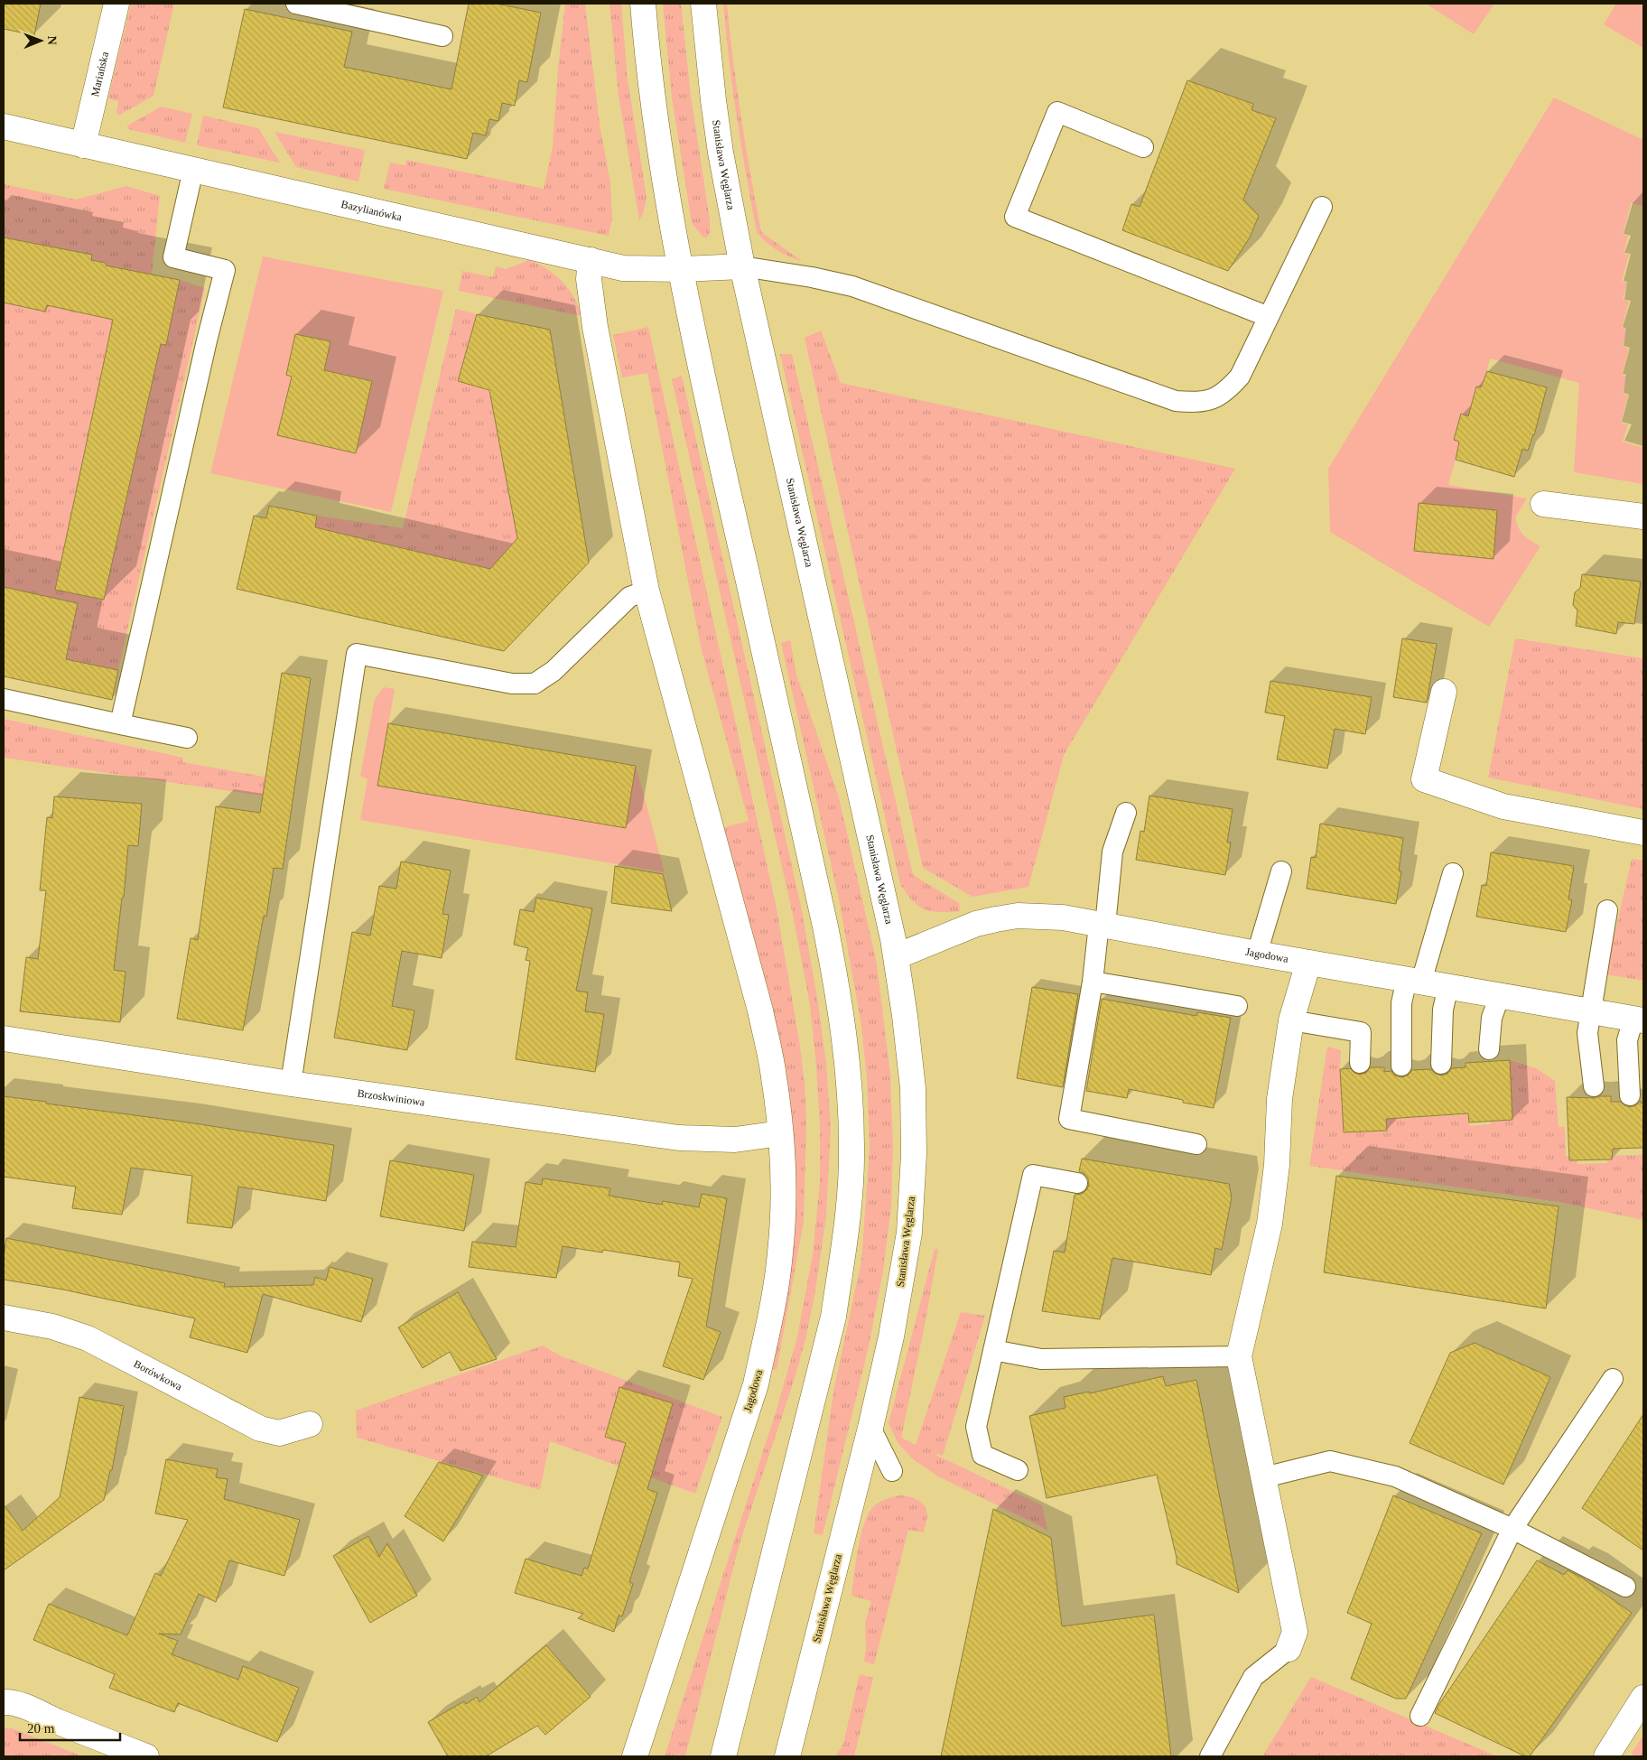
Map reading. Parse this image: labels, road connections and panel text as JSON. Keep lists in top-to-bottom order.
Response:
{
  "streets": {
    "street": [
      "Mariańska",
      "Stanisława Węglarza",
      "Bazylianówka",
      "Jagodowa",
      "Brzoskwiniowa",
      "Borówkowa"
    ]
  },
  "crossings": [
    ["Mariańska", "Bazylianówka"],
    ["Stanisława Węglarza", "Bazylianówka"],
    ["Stanisława Węglarza", "Jagodowa"],
    ["Bazylianówka", "Jagodowa"],
    ["Jagodowa", "Brzoskwiniowa"]
  ],
  "scale_bar": "20 m",
  "north": "right"
}
